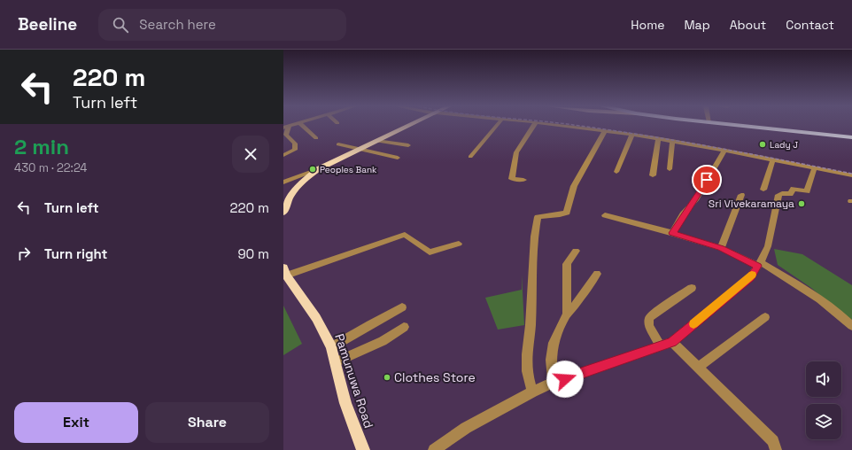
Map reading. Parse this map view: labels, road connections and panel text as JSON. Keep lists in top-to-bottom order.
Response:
{
  "streets": {
    "main road": ["Pamunuwa Road"]
  },
  "places": [
    "Lady J",
    "Peoples Bank",
    "Sri Vivekaramaya",
    "Clothes Store"
  ],
  "page": {
    "header": "Beeline",
    "search": "Search here",
    "nav": [
      "Home",
      "Map",
      "About",
      "Contact"
    ],
    "turn": ["220 m", "Turn left"],
    "heading": ["2 min", "430 m · 22:24"],
    "list": [
      {
        "name": "Turn left",
        "value": "220 m"
      },
      {
        "name": "Turn right",
        "value": "90 m"
      }
    ],
    "buttons": ["Exit", "Share"]
  }
}
